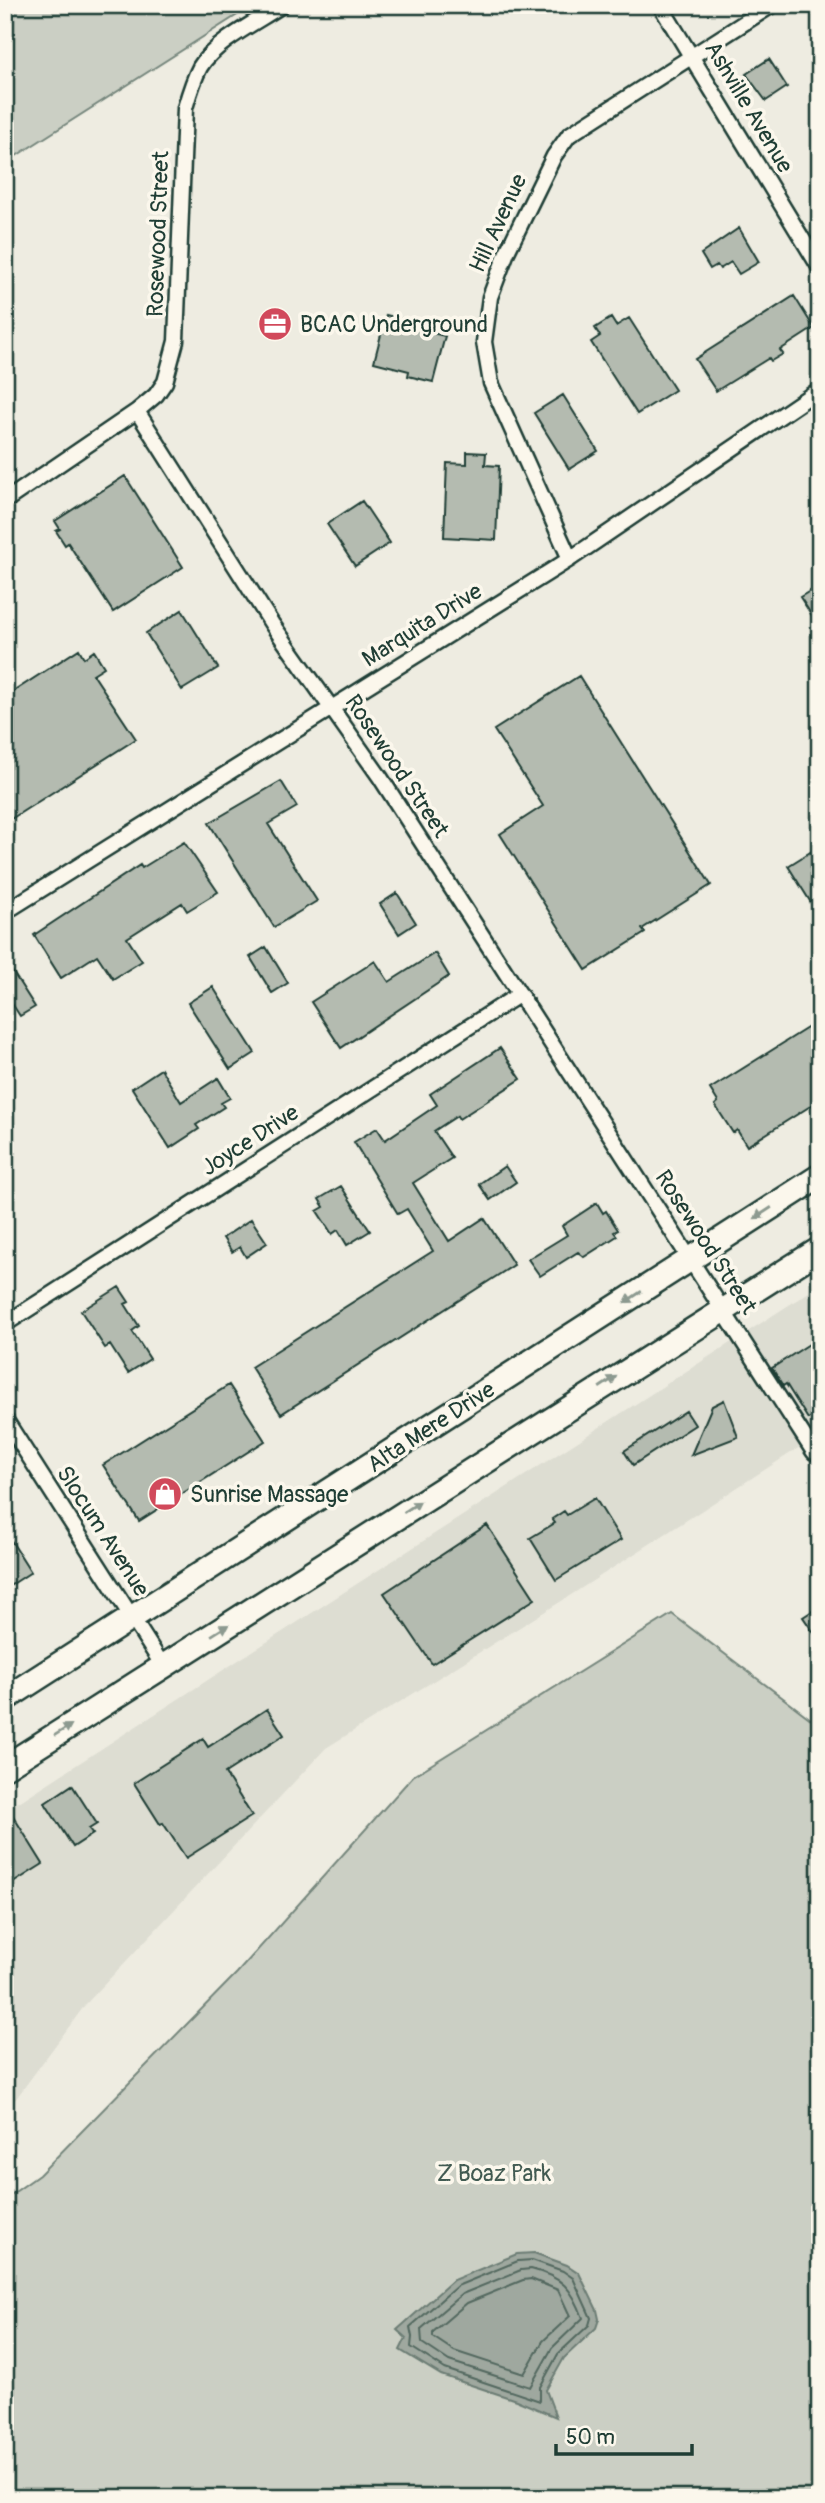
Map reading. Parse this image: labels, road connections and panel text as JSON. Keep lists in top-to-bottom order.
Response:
{
  "streets": {
    "main road": ["Alta Mere Drive"],
    "street": [
      "Ashville Avenue",
      "Hill Avenue",
      "Rosewood Street",
      "Marquita Drive",
      "Joyce Drive",
      "Slocum Avenue"
    ]
  },
  "crossings": [
    ["Ashville Avenue", "Hill Avenue"],
    ["Hill Avenue", "Marquita Drive"],
    ["Rosewood Street", "Marquita Drive"],
    ["Rosewood Street", "Joyce Drive"],
    ["Rosewood Street", "Alta Mere Drive"],
    ["Alta Mere Drive", "Slocum Avenue"]
  ],
  "parks": ["Z Boaz Park"],
  "places": {
    "office": ["BCAC Underground"],
    "shop": ["Sunrise Massage"]
  },
  "scale_bar": "50 m"
}
